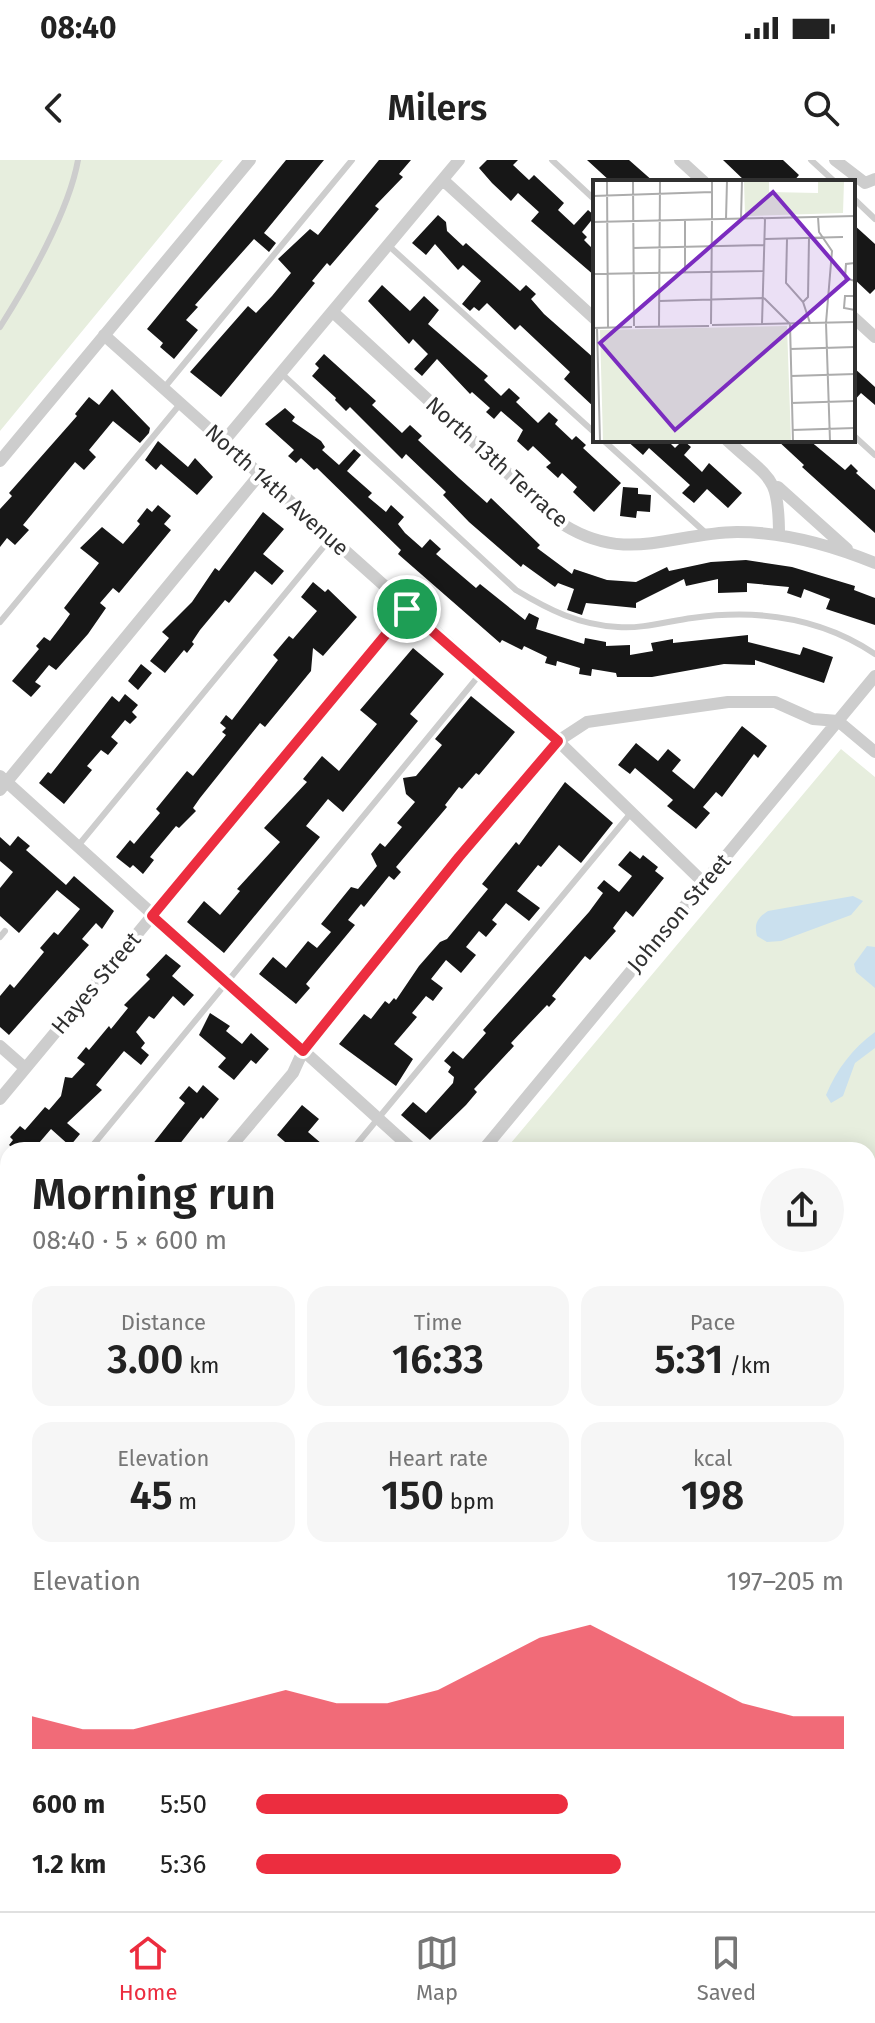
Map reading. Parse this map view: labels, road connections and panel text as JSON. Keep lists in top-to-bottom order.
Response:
{
  "streets": {
    "street": [
      "North 13th Terrace",
      "North 14th Avenue",
      "Johnson Street",
      "Hayes Street"
    ]
  },
  "crossings": [
    ["North 14th Avenue", "Johnson Street"],
    ["North 14th Avenue", "Hayes Street"]
  ],
  "page": {
    "status": "08:40",
    "header": "Milers",
    "heading": ["Morning run", "08:40 · 5 × 600 m"],
    "stats": [
      ["Distance", "3.00 km"],
      ["Time", "16:33"],
      ["Pace", "5:31 /km"],
      ["Elevation", "45 m"],
      ["Heart rate", "150 bpm"],
      ["kcal", "198"]
    ],
    "chart": ["Elevation", "197–205 m"],
    "list": [
      {
        "name": "600 m",
        "note": "5:50"
      },
      {
        "name": "1.2 km",
        "note": "5:36"
      }
    ],
    "tabs": ["Home", "Map", "Saved"]
  }
}
